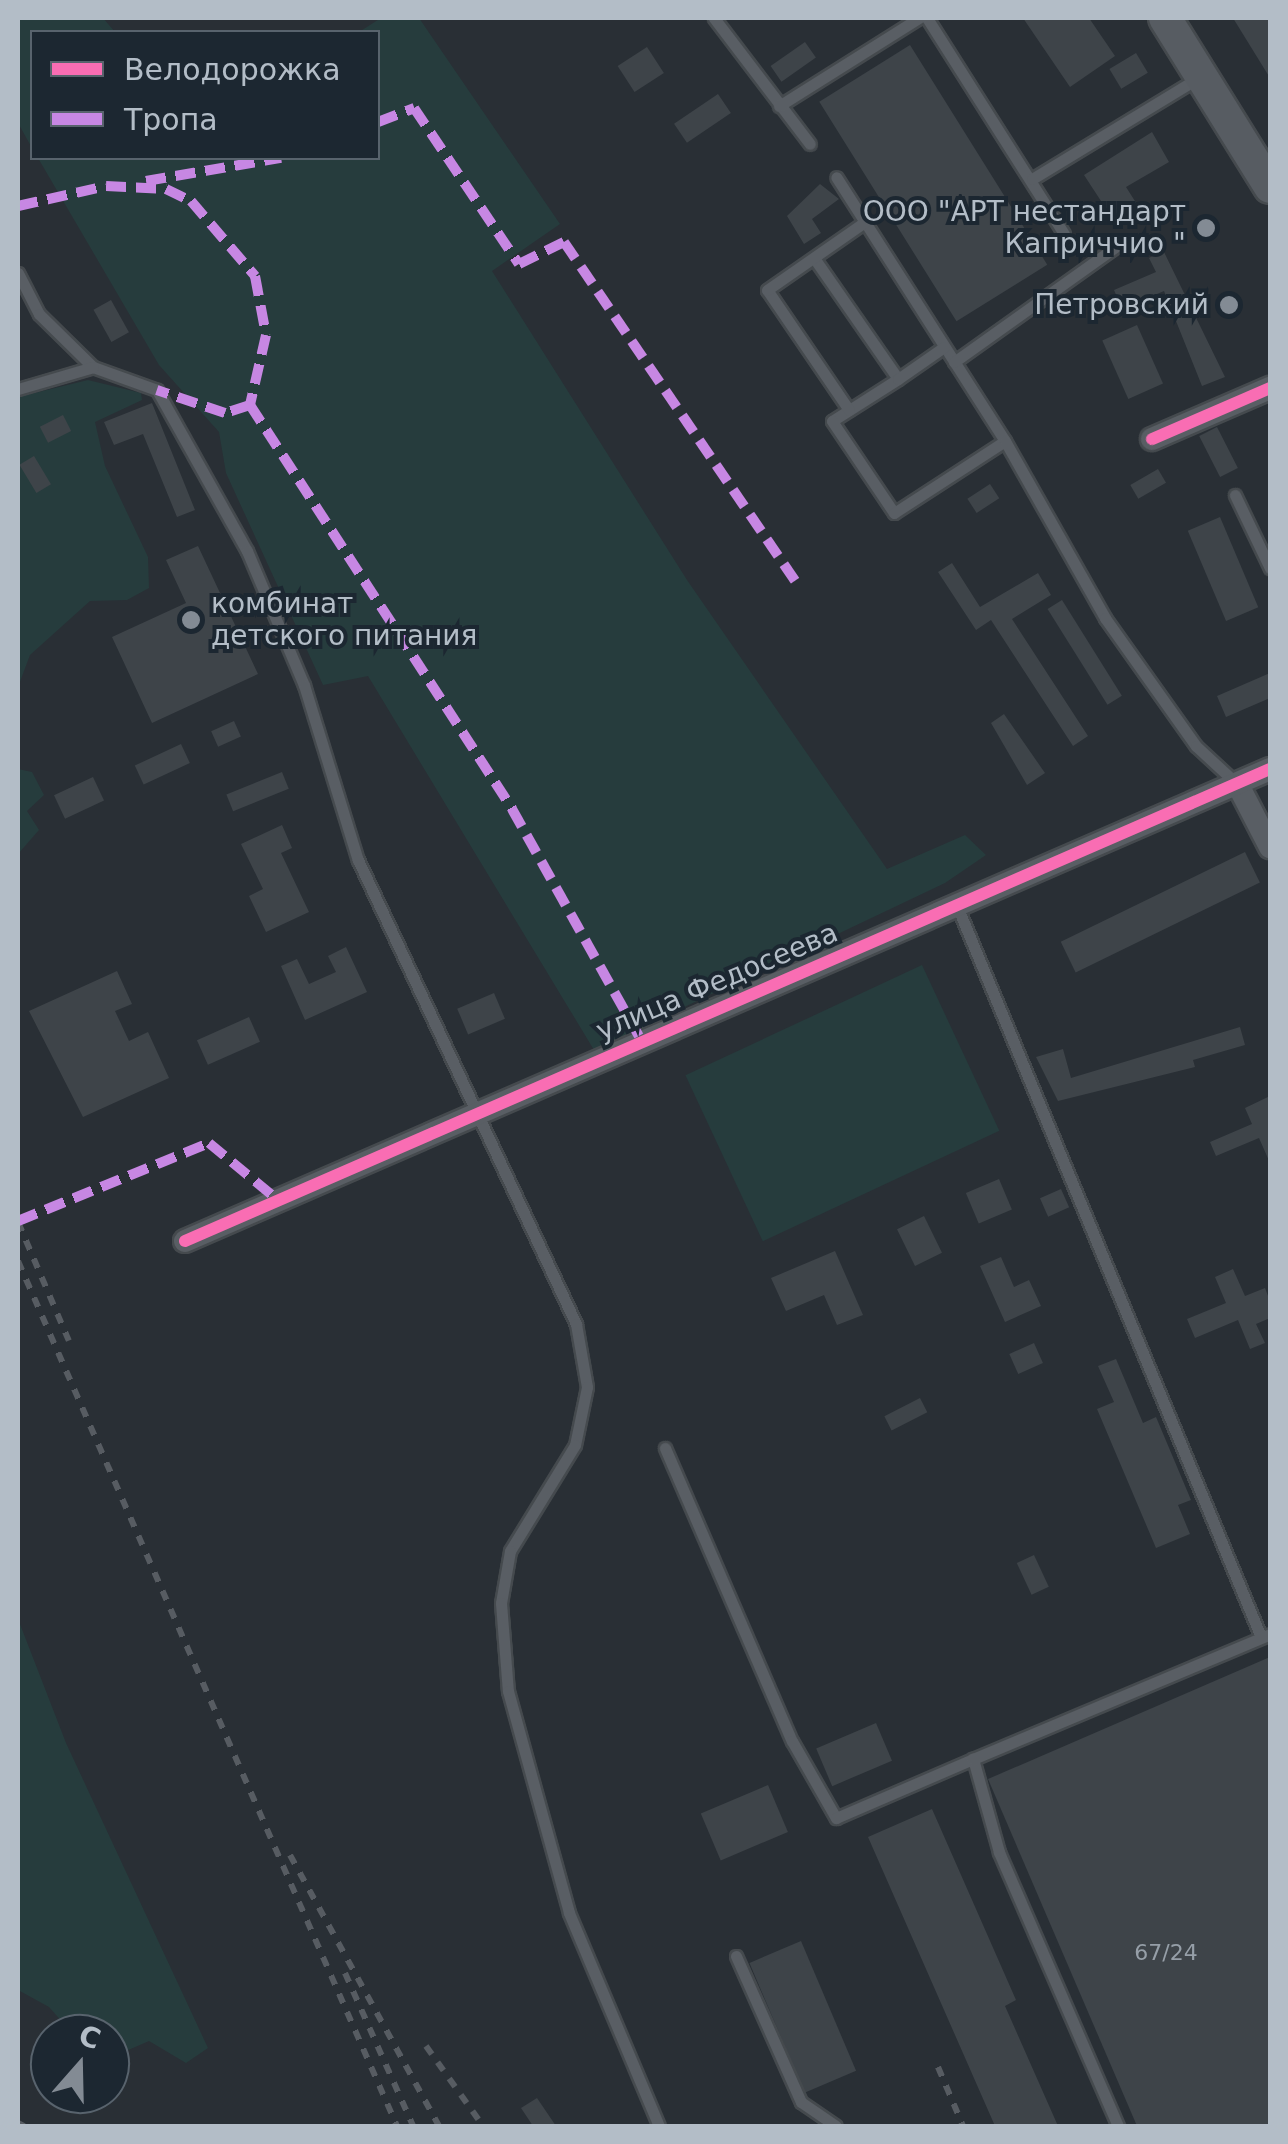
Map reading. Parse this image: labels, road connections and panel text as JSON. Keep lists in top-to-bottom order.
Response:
{
  "streets": {
    "street": ["улица Федосеева"]
  },
  "places": ["ООО \"АРТ нестандарт Каприччио \"", "Петровский", "комбинат детского питания"],
  "house_numbers": ["67/24"],
  "legend": ["Велодорожка", "Тропа"],
  "north": "top"
}
